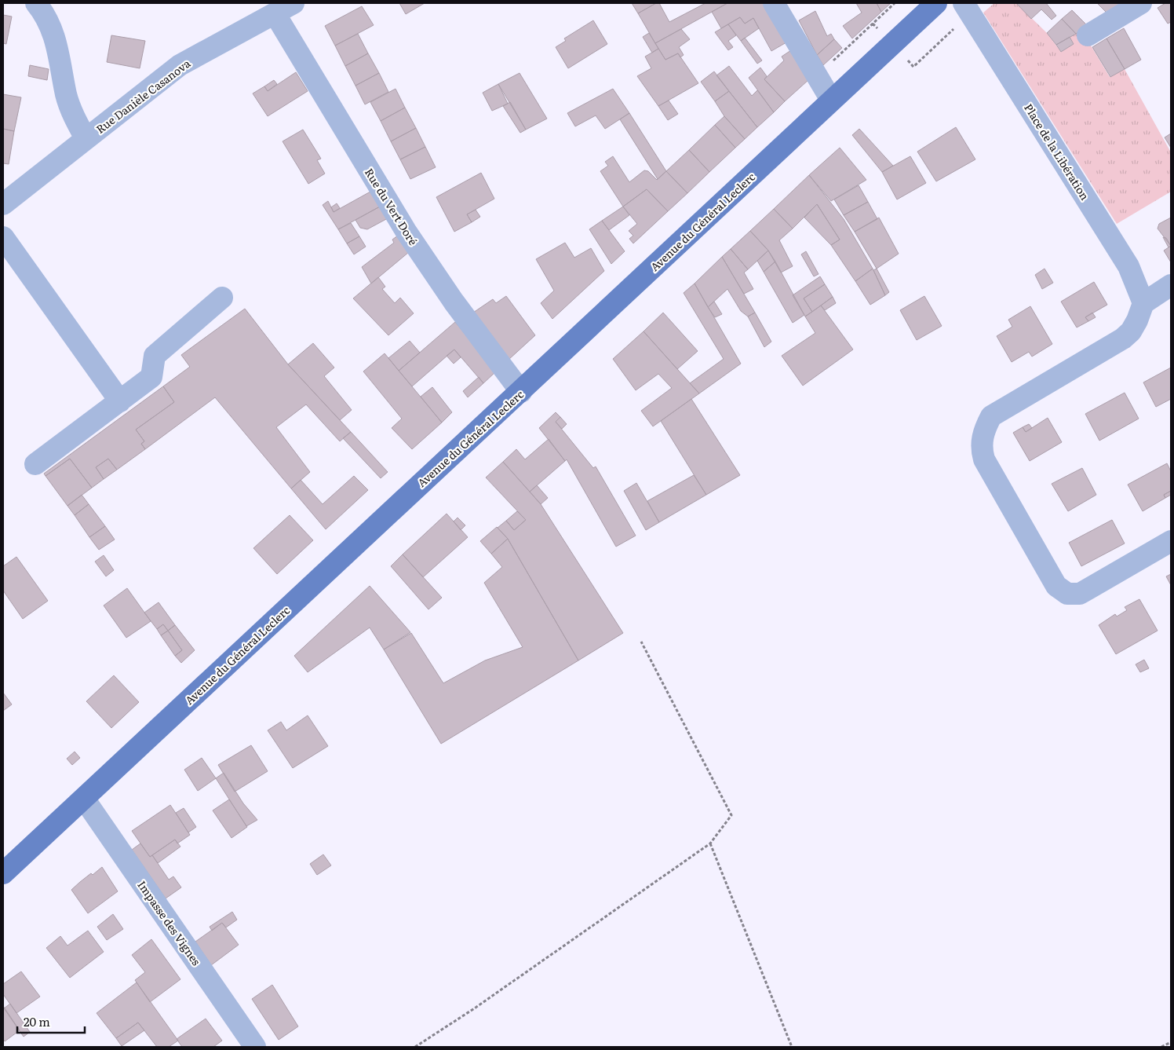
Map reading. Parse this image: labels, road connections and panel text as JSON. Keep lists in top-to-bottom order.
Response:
{
  "streets": {
    "main road": ["Avenue du Général Leclerc"],
    "street": [
      "Rue Danièle Casanova",
      "Place de la Libération",
      "Rue du Vert Doré",
      "Impasse des Vignes"
    ]
  },
  "crossings": [
    ["Rue Danièle Casanova", "Rue du Vert Doré"],
    ["Rue du Vert Doré", "Avenue du Général Leclerc"],
    ["Avenue du Général Leclerc", "Impasse des Vignes"]
  ],
  "scale_bar": "20 m"
}
